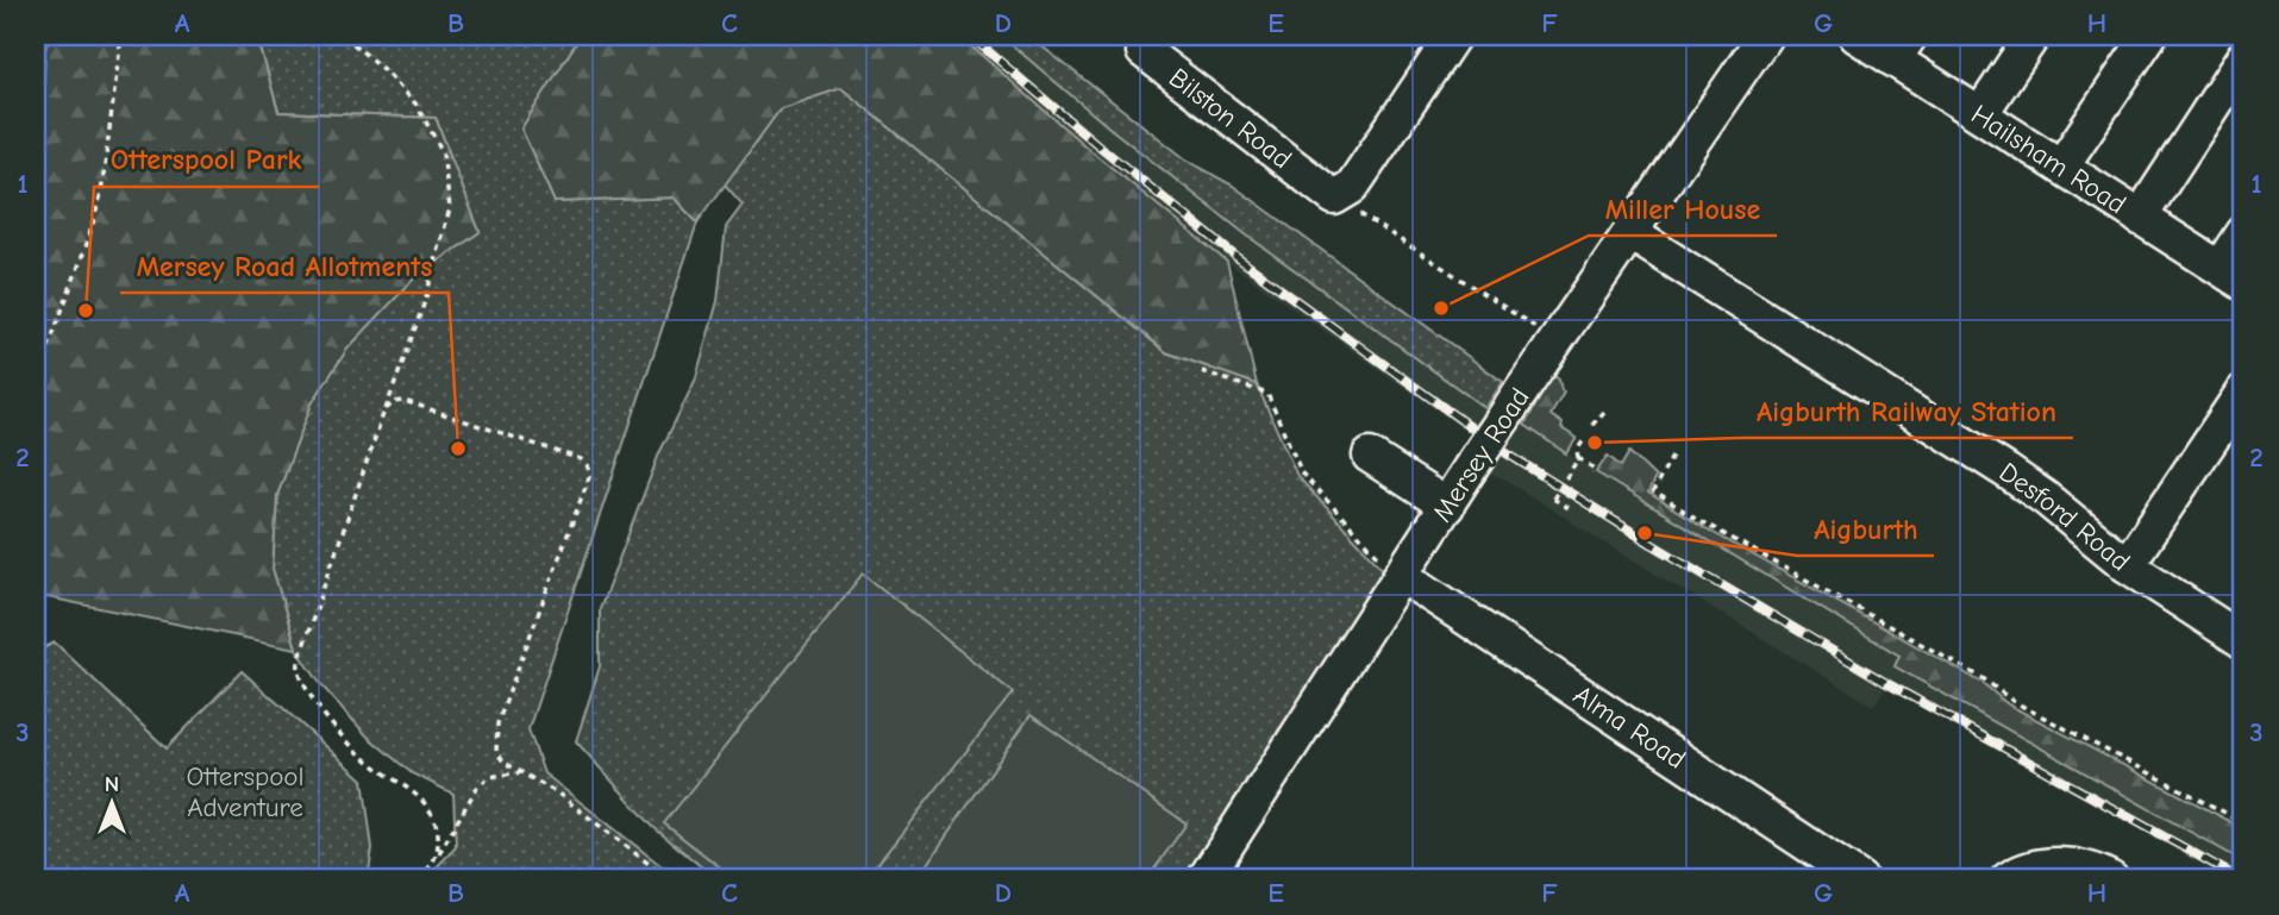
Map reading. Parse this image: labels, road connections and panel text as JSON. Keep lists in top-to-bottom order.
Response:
{
  "streets": {
    "street": [
      "Bilston Road",
      "Hailsham Road",
      "Mersey Road",
      "Desford Road",
      "Alma Road"
    ]
  },
  "crossings": [
    ["Mersey Road", "Desford Road"],
    ["Mersey Road", "Alma Road"]
  ],
  "parks": ["Otterspool Adventure"],
  "places": [
    "Miller House",
    "Otterspool Park",
    "Aigburth Railway Station",
    "Mersey Road Allotments",
    "Aigburth"
  ],
  "north": "top",
  "grid": {
    "columns": [
      "A",
      "B",
      "C",
      "D",
      "E",
      "F",
      "G",
      "H"
    ],
    "rows": ["1", "2", "3"]
  }
}
